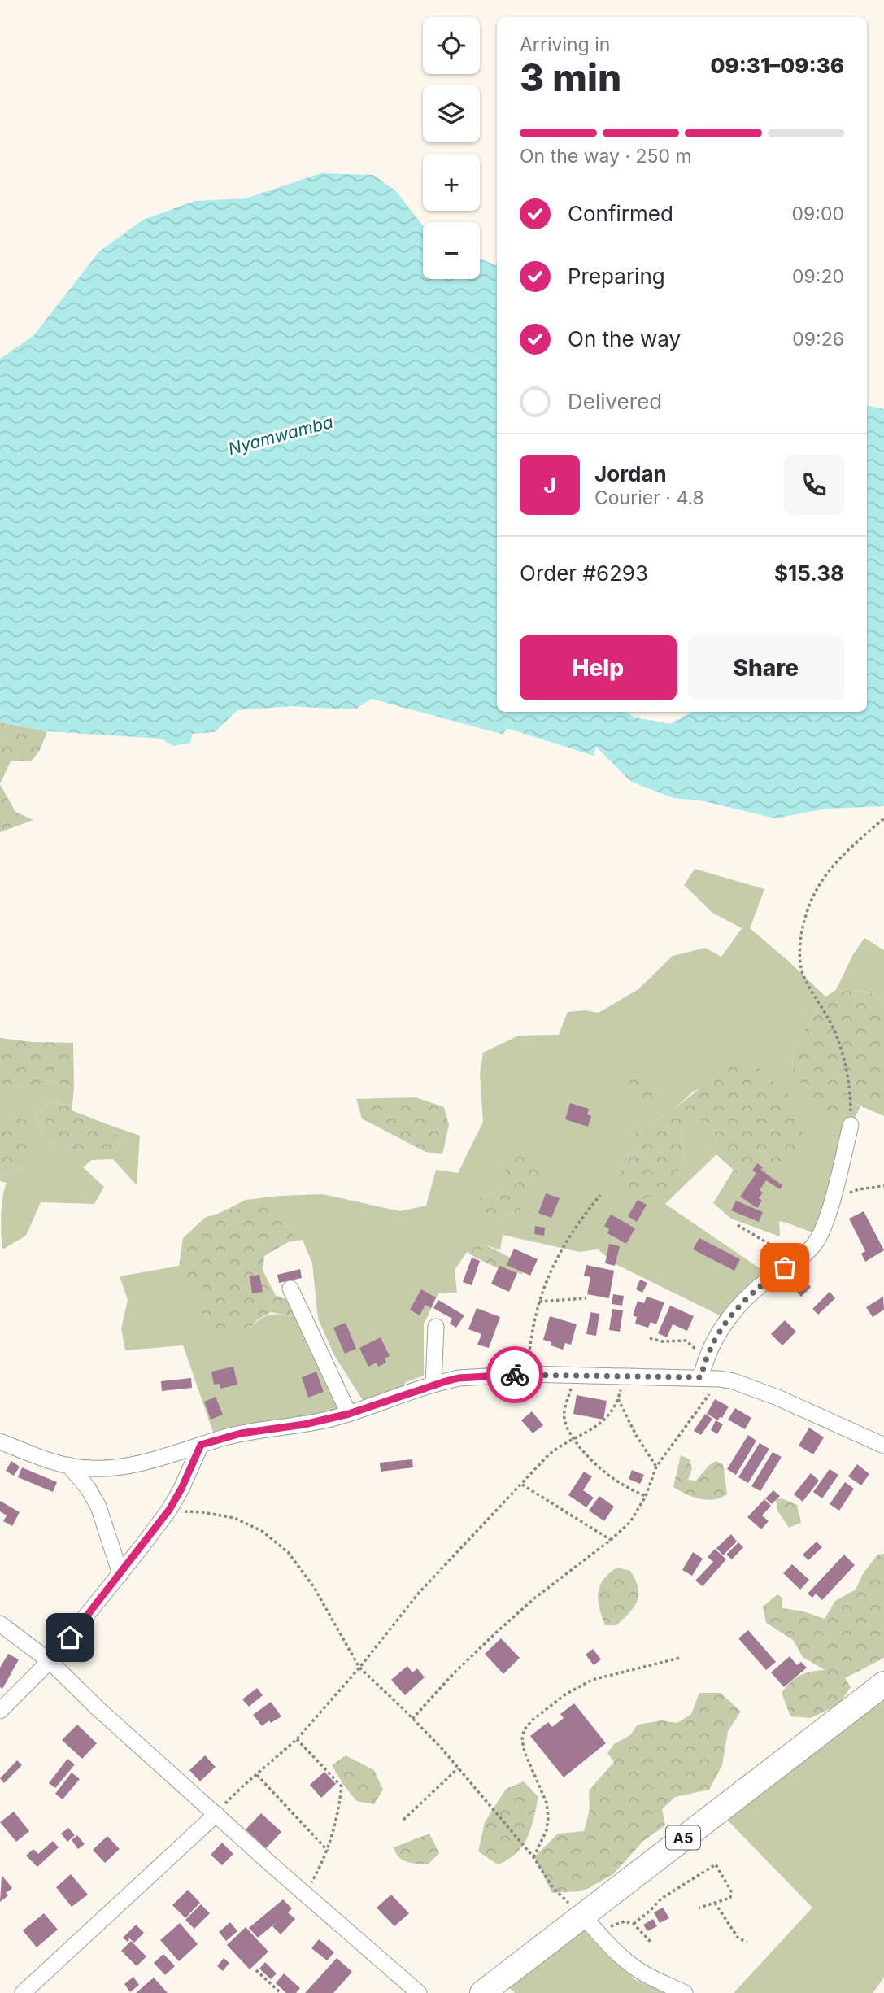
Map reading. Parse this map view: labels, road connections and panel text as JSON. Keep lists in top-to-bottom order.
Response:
{
  "streets": {
    "highway": ["A5"]
  },
  "water": ["Nyamwamba"],
  "page": {
    "map_buttons": ["+", "−"],
    "heading": ["3 min", "Arriving in", "09:31–09:36"],
    "panel": [
      "Jordan",
      "Courier · 4.8",
      "Order #6293",
      "$15.38"
    ],
    "bar": "On the way · 250 m",
    "list": [
      ["Confirmed", "09:00"],
      ["Preparing", "09:20"],
      ["On the way", "09:26"],
      "Delivered"
    ],
    "round": "J",
    "buttons": ["Help", "Share"]
  }
}
